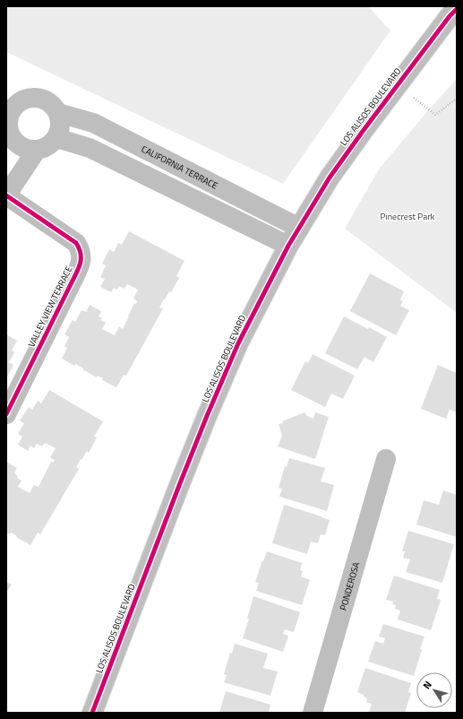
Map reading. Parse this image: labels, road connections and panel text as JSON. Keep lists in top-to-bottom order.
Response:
{
  "streets": {
    "street": [
      "LOS ALISOS BOULEVARD",
      "CALIFORNIA TERRACE",
      "VALLEY VIEW TERRACE",
      "PONDEROSA"
    ]
  },
  "crossings": [
    ["LOS ALISOS BOULEVARD", "CALIFORNIA TERRACE"]
  ],
  "parks": ["Pinecrest Park"],
  "north": "top left"
}
